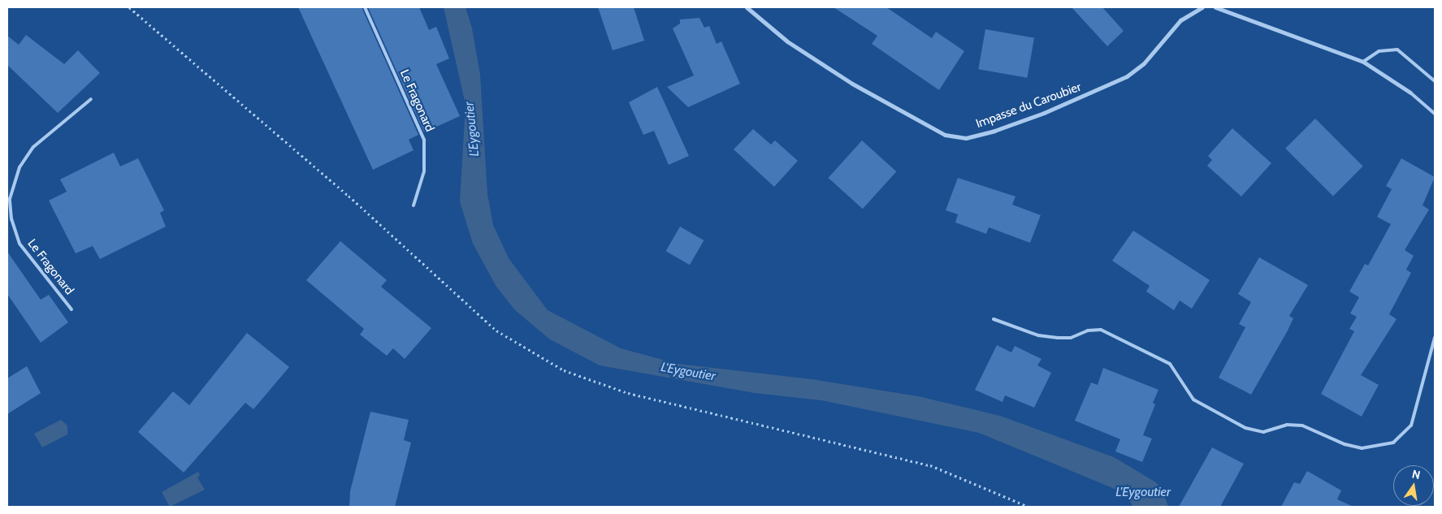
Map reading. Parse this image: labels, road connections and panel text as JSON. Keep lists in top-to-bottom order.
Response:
{
  "streets": {
    "street": ["Impasse du Caroubier"],
    "lane": ["Le Fragonard"]
  },
  "water": ["L'Eygoutier"],
  "north": "top"
}
